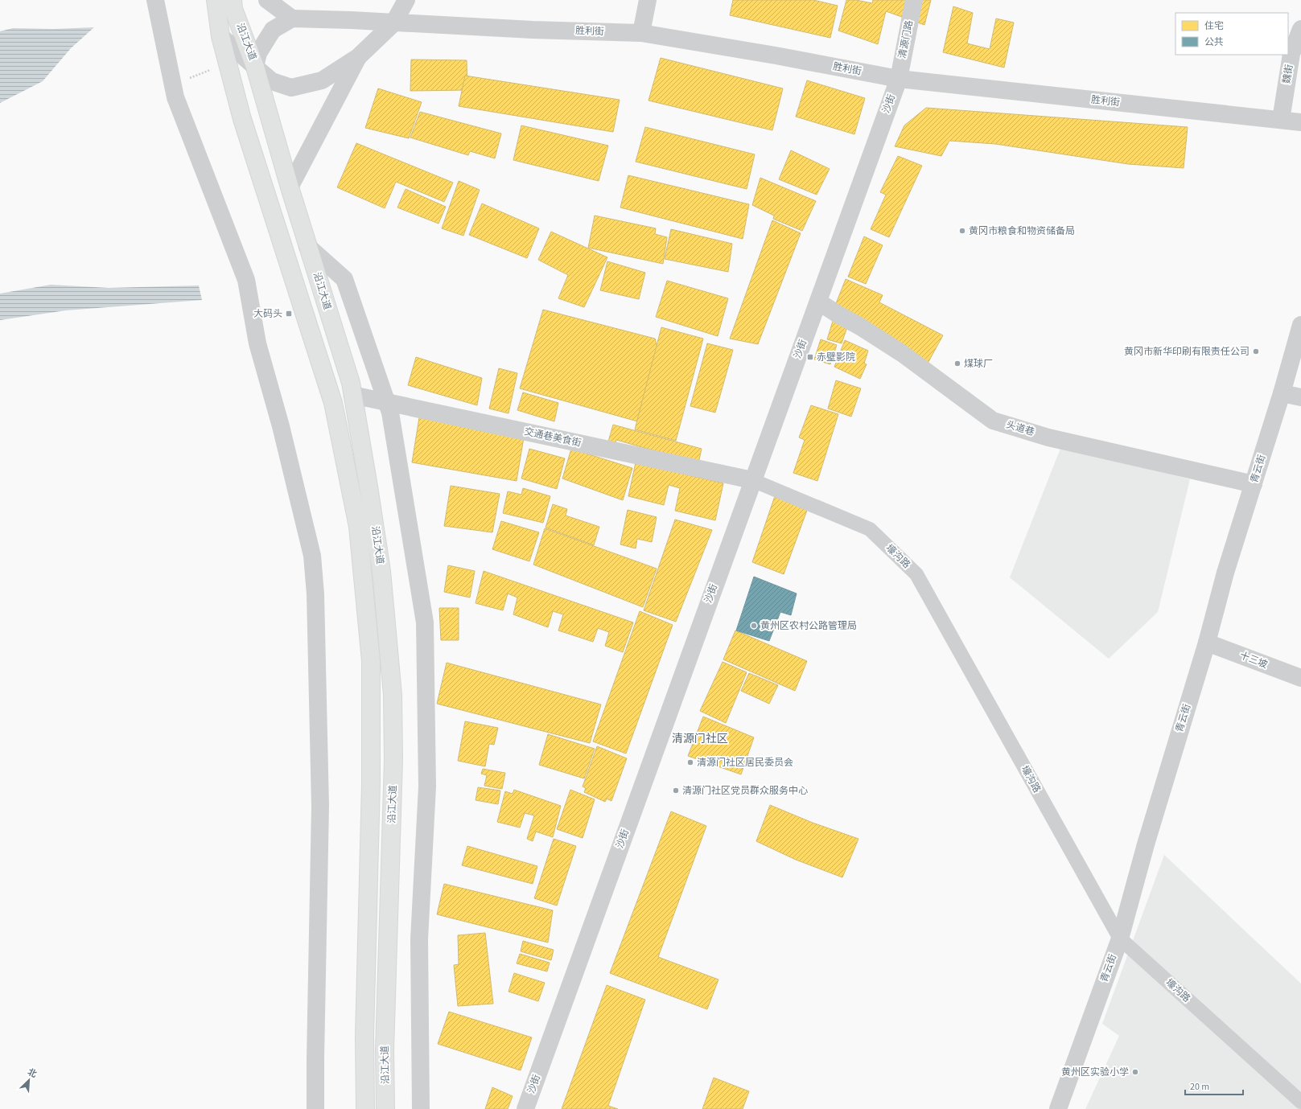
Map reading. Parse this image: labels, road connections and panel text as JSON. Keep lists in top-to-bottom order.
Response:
{
  "streets": {
    "main road": ["沿江大道"],
    "street": [
      "胜利街",
      "清源门路",
      "魏街",
      "沙街",
      "头道巷",
      "交通巷美食街",
      "青云街",
      "壕沟路",
      "十三坡"
    ]
  },
  "crossings": [
    ["胜利街", "清源门路"],
    ["胜利街", "魏街"],
    ["胜利街", "沙街"],
    ["清源门路", "沙街"],
    ["沿江大道", "交通巷美食街"],
    ["沙街", "头道巷"],
    ["沙街", "交通巷美食街"],
    ["沙街", "壕沟路"],
    ["头道巷", "青云街"],
    ["交通巷美食街", "壕沟路"],
    ["青云街", "壕沟路"],
    ["青云街", "十三坡"]
  ],
  "districts": ["清源门社区"],
  "places": {
    "other": [
      "黄冈市粮食和物资储备局",
      "黄冈市新华印刷有限责任公司",
      "煤球厂",
      "黄州区农村公路管理局",
      "清源门社区居民委员会",
      "清源门社区党员群众服务中心",
      "黄州区实验小学"
    ],
    "transit": ["大码头", "赤壁影院"]
  },
  "legend": ["住宅", "公共"],
  "scale_bar": "20 m",
  "north": "top right"
}
